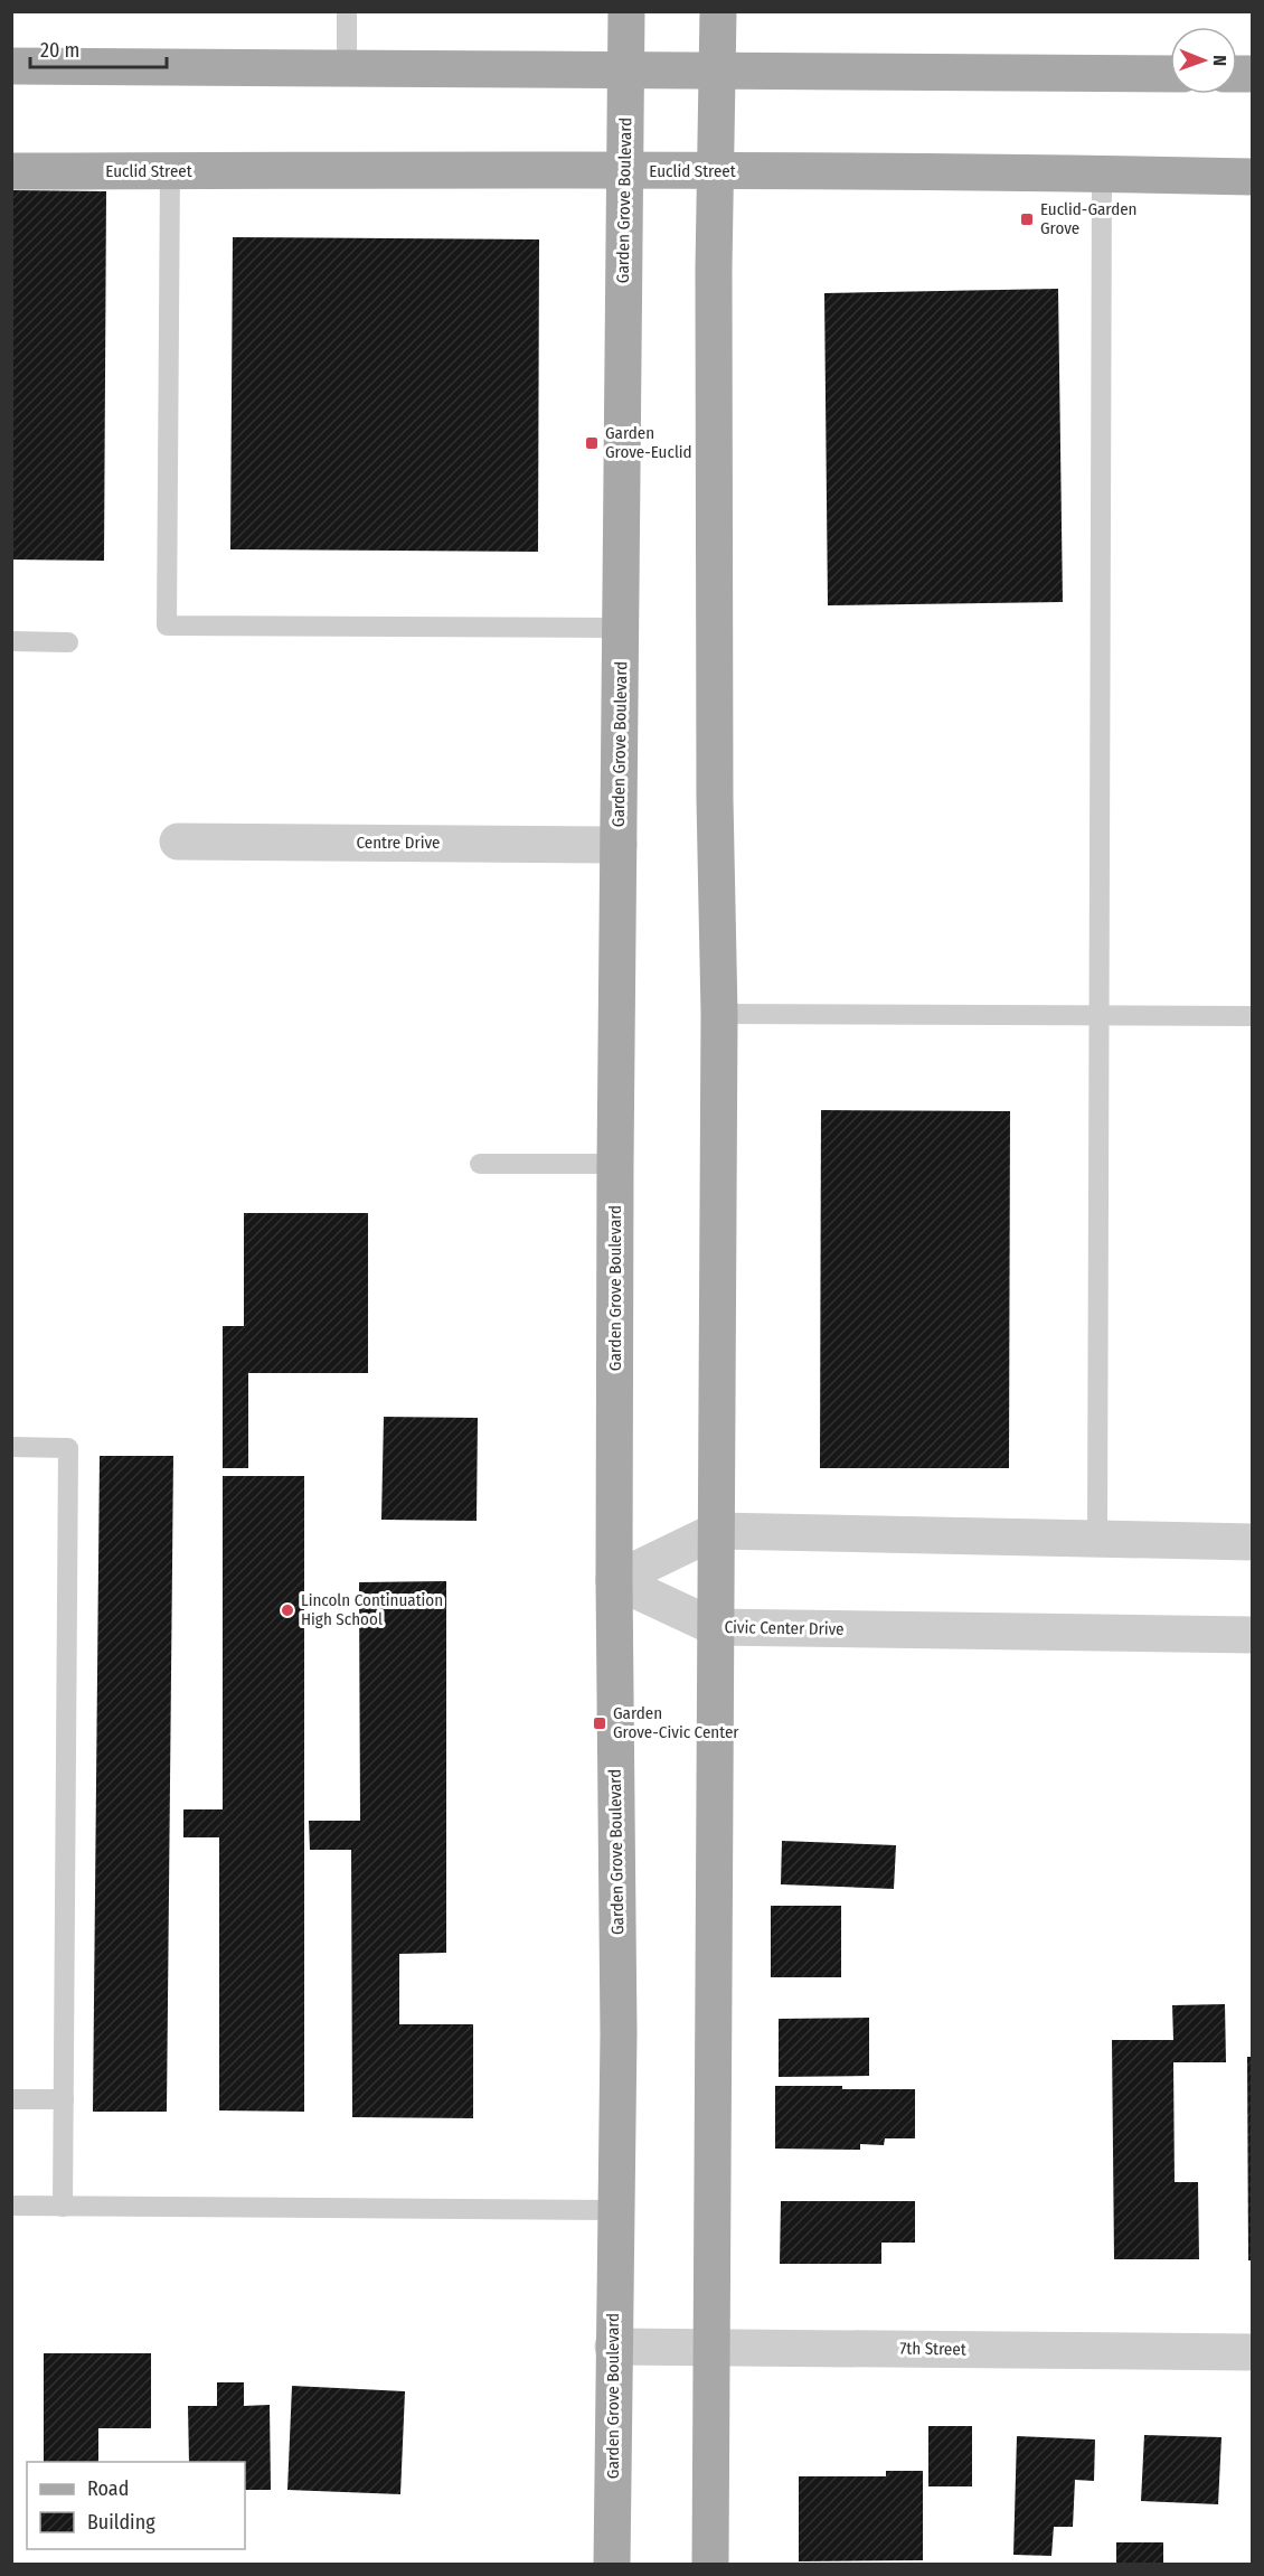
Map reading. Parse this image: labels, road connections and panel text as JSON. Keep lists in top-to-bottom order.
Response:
{
  "streets": {
    "main road": ["Euclid Street", "Garden Grove Boulevard"],
    "street": ["Centre Drive", "Civic Center Drive", "7th Street"]
  },
  "crossings": [
    ["Euclid Street", "Garden Grove Boulevard"],
    ["Garden Grove Boulevard", "Centre Drive"],
    ["Garden Grove Boulevard", "Civic Center Drive"],
    ["Garden Grove Boulevard", "7th Street"]
  ],
  "places": {
    "transit": ["Euclid-Garden Grove", "Garden Grove-Euclid", "Garden Grove-Civic Center"],
    "other": ["Lincoln Continuation High School"]
  },
  "legend": ["Road", "Building"],
  "scale_bar": "20 m",
  "north": "right"
}
